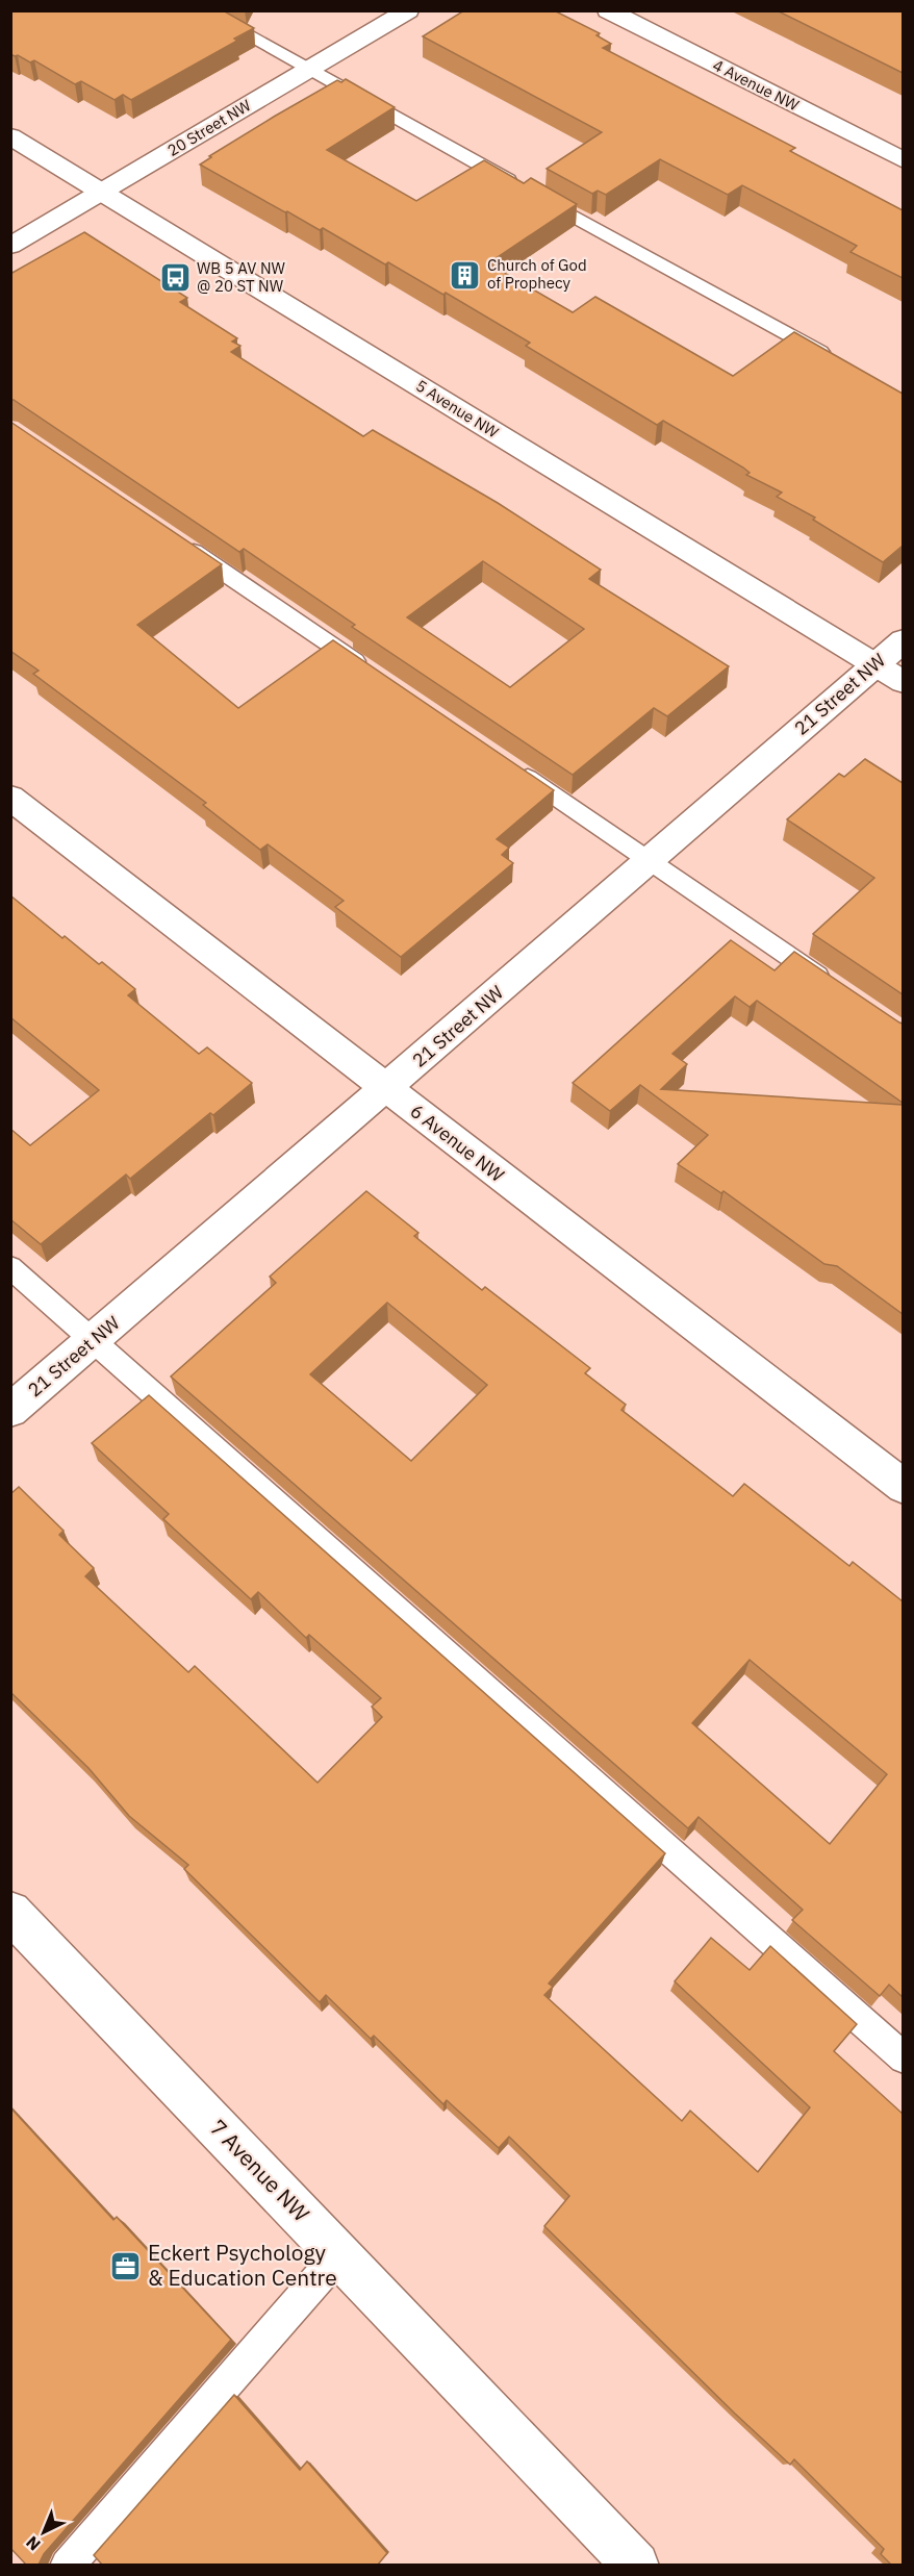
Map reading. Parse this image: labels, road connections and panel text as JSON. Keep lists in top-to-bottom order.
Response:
{
  "streets": {
    "street": [
      "4 Avenue NW",
      "20 Street NW",
      "5 Avenue NW",
      "21 Street NW",
      "6 Avenue NW",
      "7 Avenue NW"
    ]
  },
  "crossings": [
    ["20 Street NW", "5 Avenue NW"],
    ["5 Avenue NW", "21 Street NW"],
    ["21 Street NW", "6 Avenue NW"]
  ],
  "places": {
    "building": ["Church of God of Prophecy"],
    "bus stop": ["WB 5 AV NW @ 20 ST NW"],
    "office": ["Eckert Psychology & Education Centre"]
  },
  "north": "bottom left"
}
